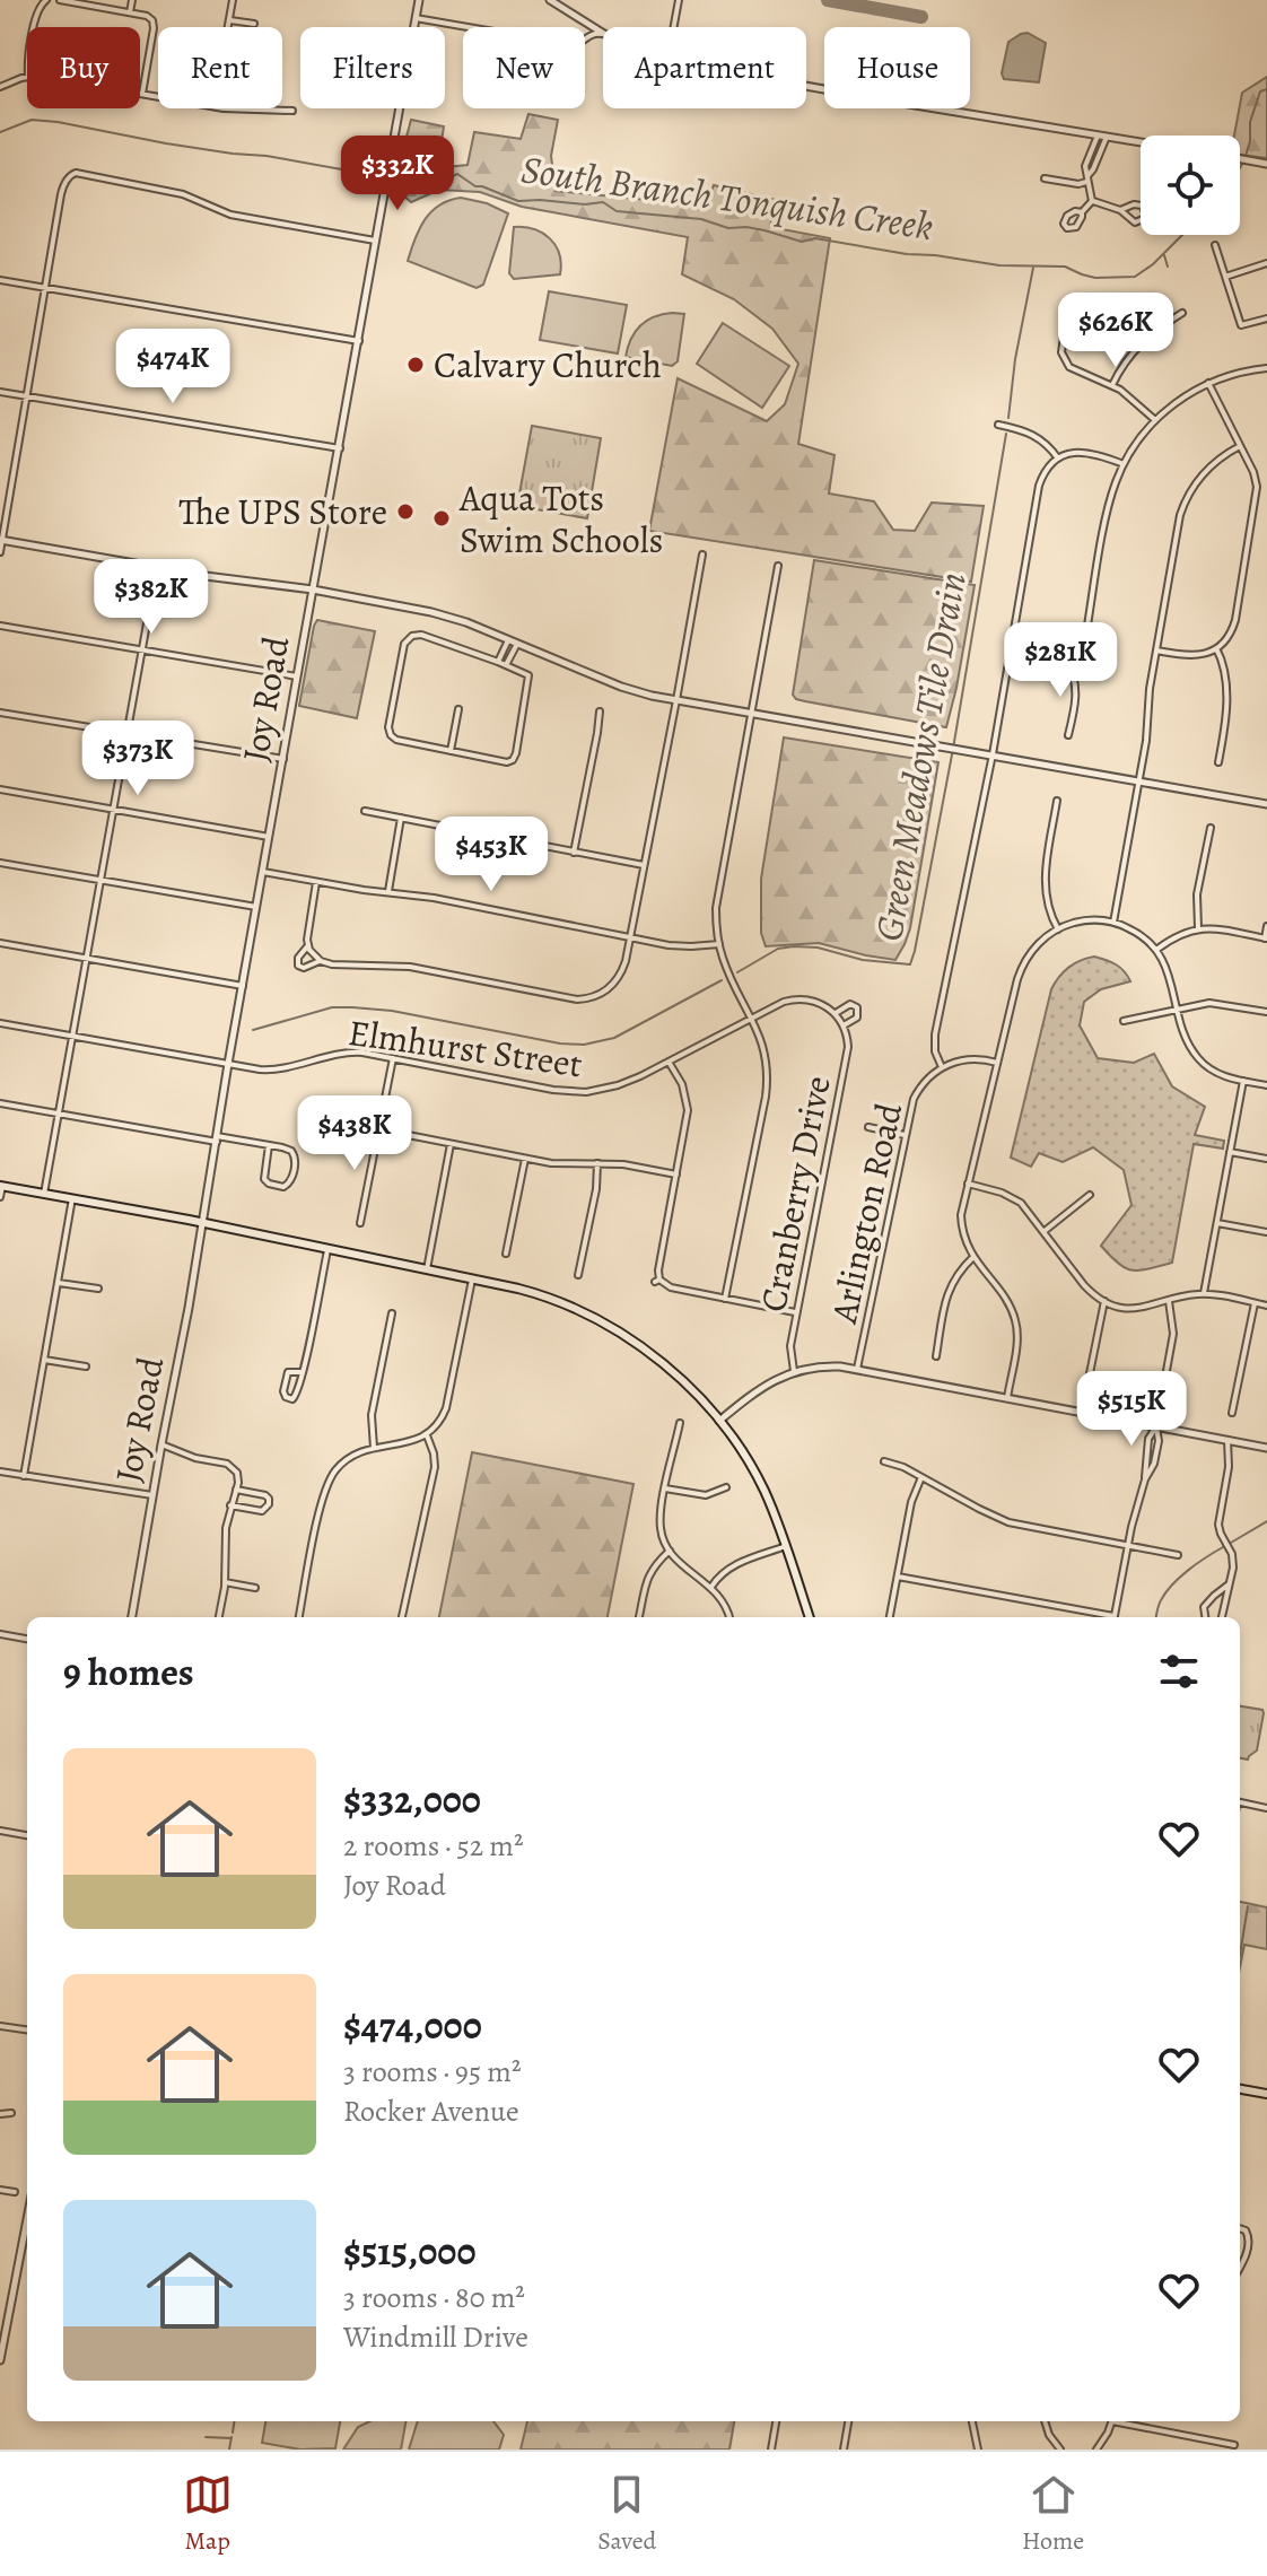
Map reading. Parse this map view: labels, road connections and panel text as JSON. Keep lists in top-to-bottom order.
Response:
{
  "streets": {
    "street": [
      "Joy Road",
      "Elmhurst Street",
      "Cranberry Drive",
      "Arlington Road"
    ]
  },
  "crossings": [
    ["Joy Road", "Elmhurst Street"],
    ["Elmhurst Street", "Cranberry Drive"]
  ],
  "water": ["South Branch Tonquish Creek", "Green Meadows Tile Drain"],
  "places": ["Calvary Church", "The UPS Store", "Aqua Tots Swim Schools"],
  "page": {
    "chip": [
      "Buy",
      "Rent",
      "Filters",
      "New",
      "Apartment",
      "House"
    ],
    "price": [
      "$332K",
      "$626K",
      "$474K",
      "$382K",
      "$281K",
      "$373K",
      "$453K",
      "$438K",
      "$515K"
    ],
    "heading": "9 homes",
    "list": [
      {
        "name": "$332,000",
        "note": "2 rooms · 52 m² · Joy Road"
      },
      {
        "name": "$474,000",
        "note": "3 rooms · 95 m² · Rocker Avenue"
      },
      {
        "name": "$515,000",
        "note": "3 rooms · 80 m² · Windmill Drive"
      }
    ],
    "tabs": ["Map", "Saved", "Home"]
  }
}
